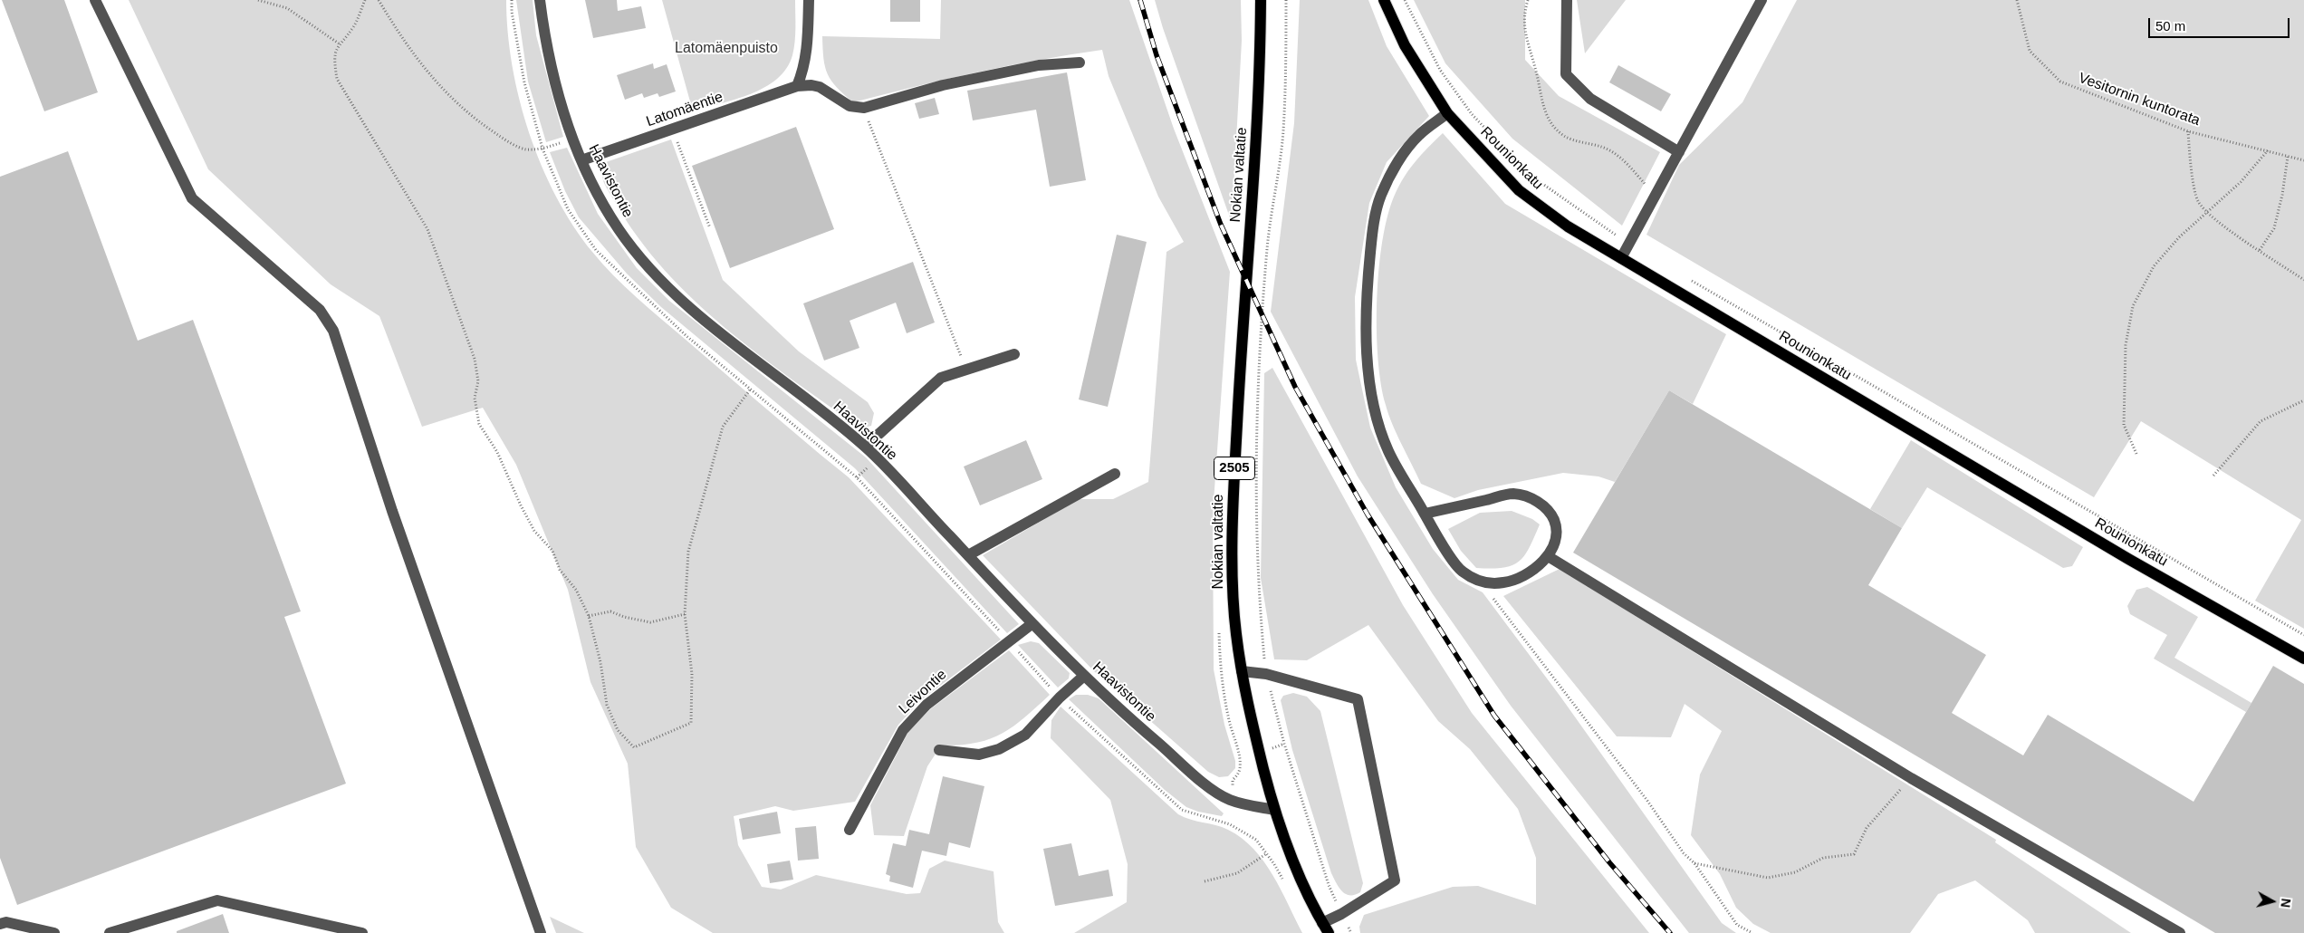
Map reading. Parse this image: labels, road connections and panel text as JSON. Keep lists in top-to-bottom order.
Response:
{
  "streets": {
    "main road": ["Rounionkatu", "Nokian valtatie", "2505"],
    "street": ["Latomäentie", "Haavistontie", "Leivontie"],
    "path": ["Vesitornin kuntorata"]
  },
  "crossings": [
    ["Latomäentie", "Haavistontie"],
    ["Nokian valtatie", "Haavistontie"],
    ["Haavistontie", "Leivontie"]
  ],
  "parks": ["Latomäenpuisto"],
  "scale_bar": "50 m",
  "north": "right"
}
